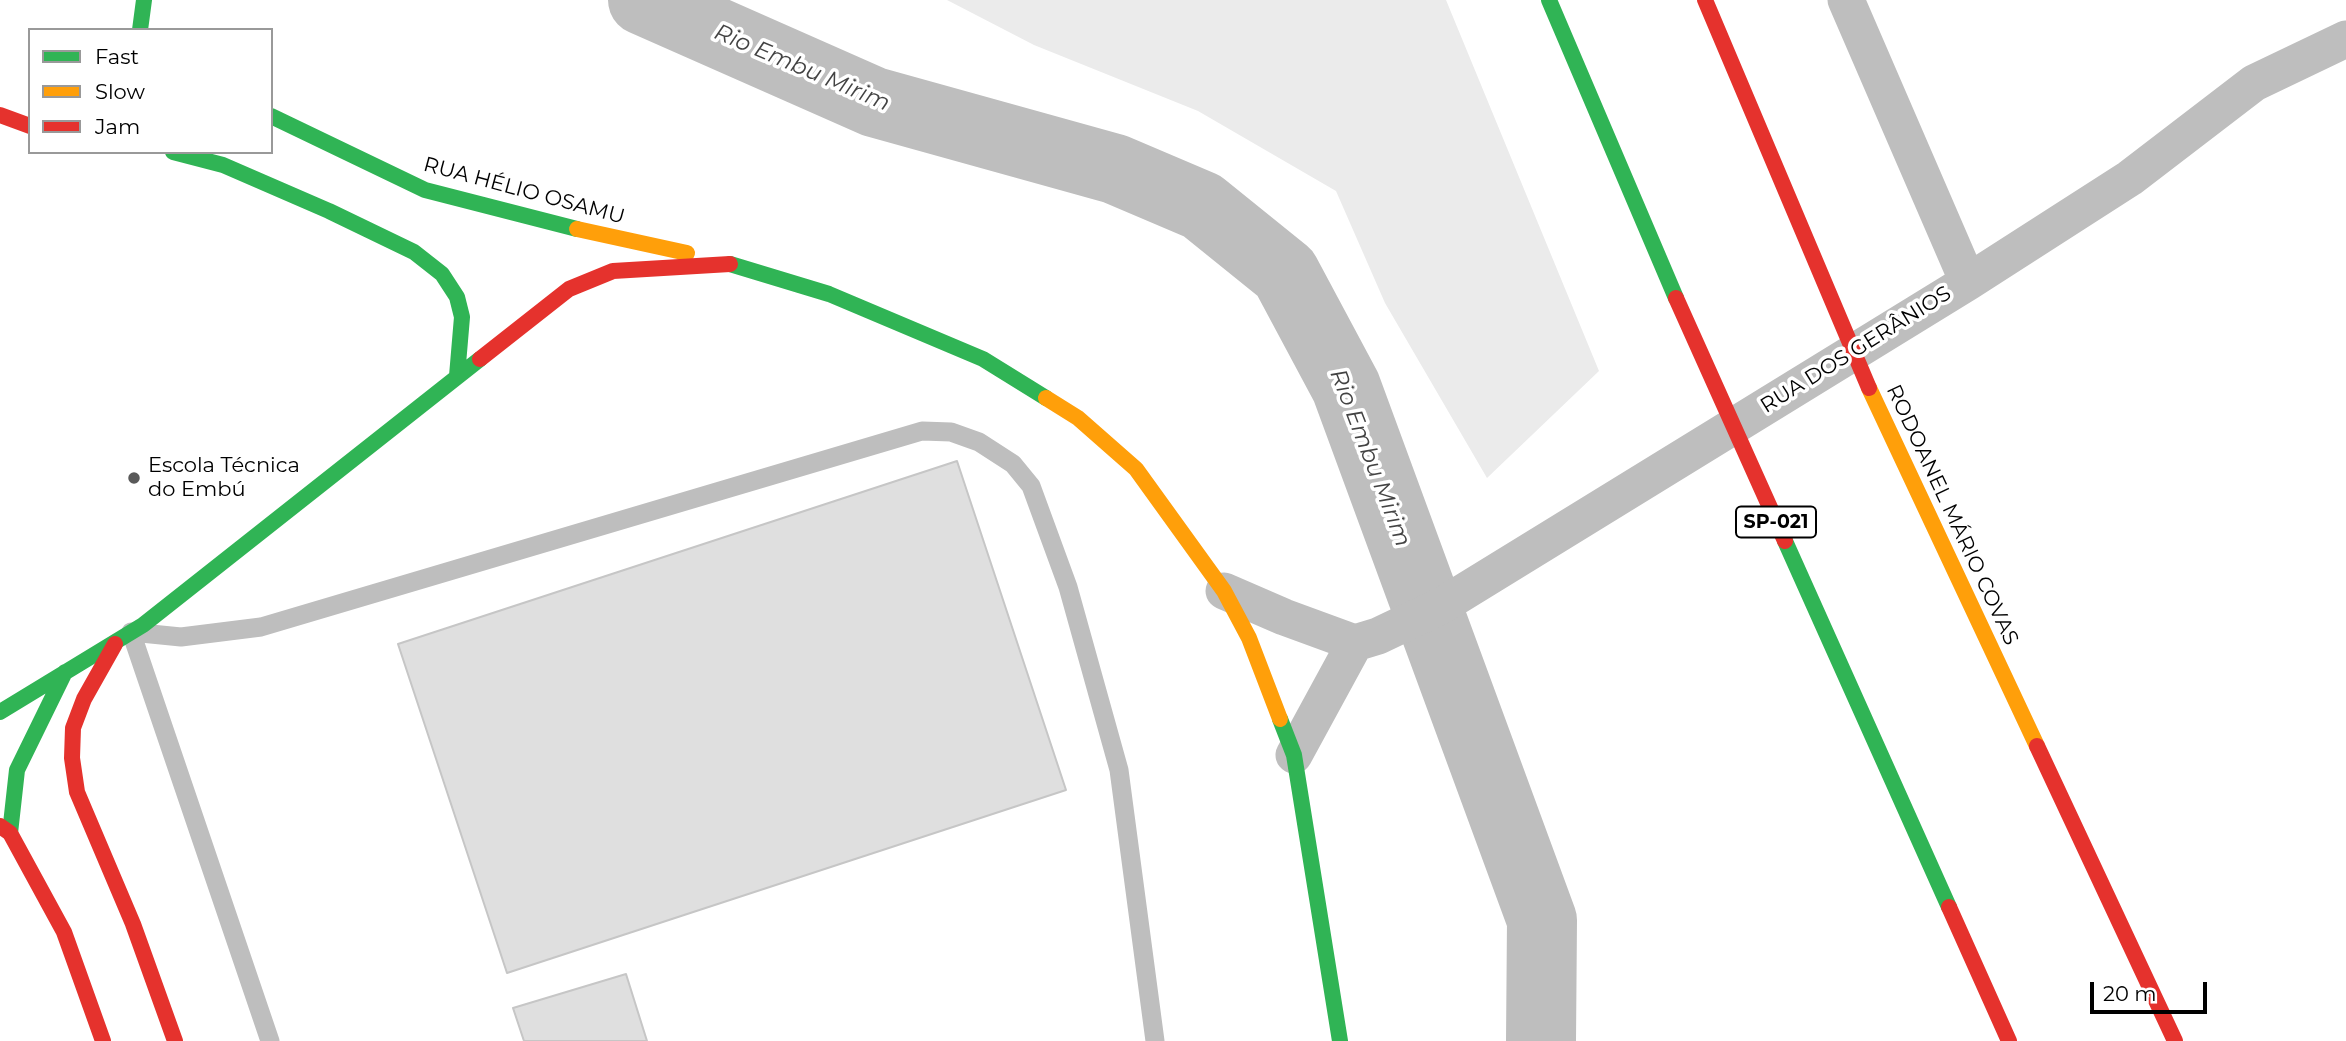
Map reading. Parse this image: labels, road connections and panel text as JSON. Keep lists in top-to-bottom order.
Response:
{
  "streets": {
    "main road": ["RUA HÉLIO OSAMU", "RODOANEL MÁRIO COVAS", "SP-021"],
    "street": ["RUA DOS GERÂNIOS"]
  },
  "water": ["Rio Embu Mirim"],
  "places": ["Escola Técnica do Embú"],
  "legend": ["Fast", "Slow", "Jam"],
  "scale_bar": "20 m"
}
